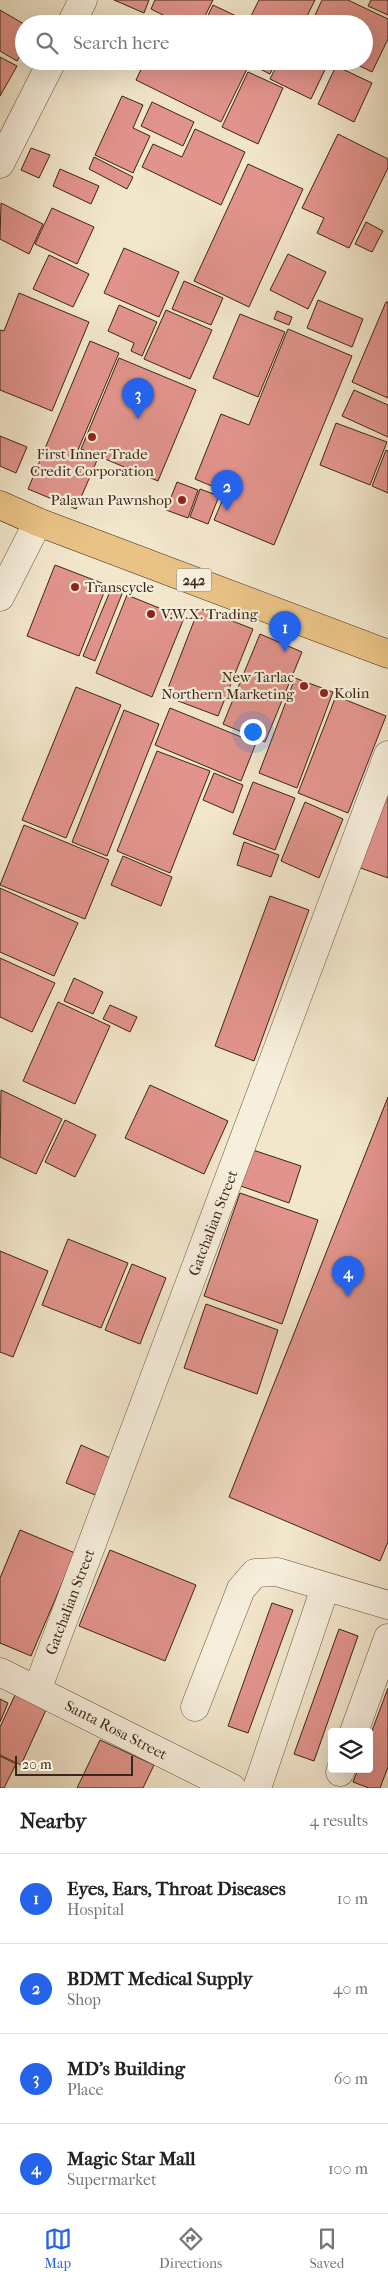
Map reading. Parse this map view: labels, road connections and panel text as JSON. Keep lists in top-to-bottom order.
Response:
{
  "streets": {
    "main road": ["242"],
    "street": ["Gatchalian Street", "Santa Rosa Street"]
  },
  "crossings": [
    ["Gatchalian Street", "Santa Rosa Street"]
  ],
  "places": [
    "First Inner Trade Credit Corporation",
    "Palawan Pawnshop",
    "Transcycle",
    "V.W.X. Trading",
    "New Tarlac Northern Marketing",
    "Kolin"
  ],
  "scale_bar": "20 m",
  "page": {
    "search": "Search here",
    "pins": [
      "3",
      "2",
      "1",
      "4"
    ],
    "scale": "20 m",
    "heading": ["Nearby", "4 results"],
    "list": [
      {
        "mark": "1",
        "name": "Eyes, Ears, Throat Diseases",
        "note": "Hospital",
        "value": "10 m"
      },
      {
        "mark": "2",
        "name": "BDMT Medical Supply",
        "note": "Shop",
        "value": "40 m"
      },
      {
        "mark": "3",
        "name": "MD's Building",
        "note": "Place",
        "value": "60 m"
      },
      {
        "mark": "4",
        "name": "Magic Star Mall",
        "note": "Supermarket",
        "value": "100 m"
      }
    ],
    "nav": ["Map", "Directions", "Saved"]
  }
}
